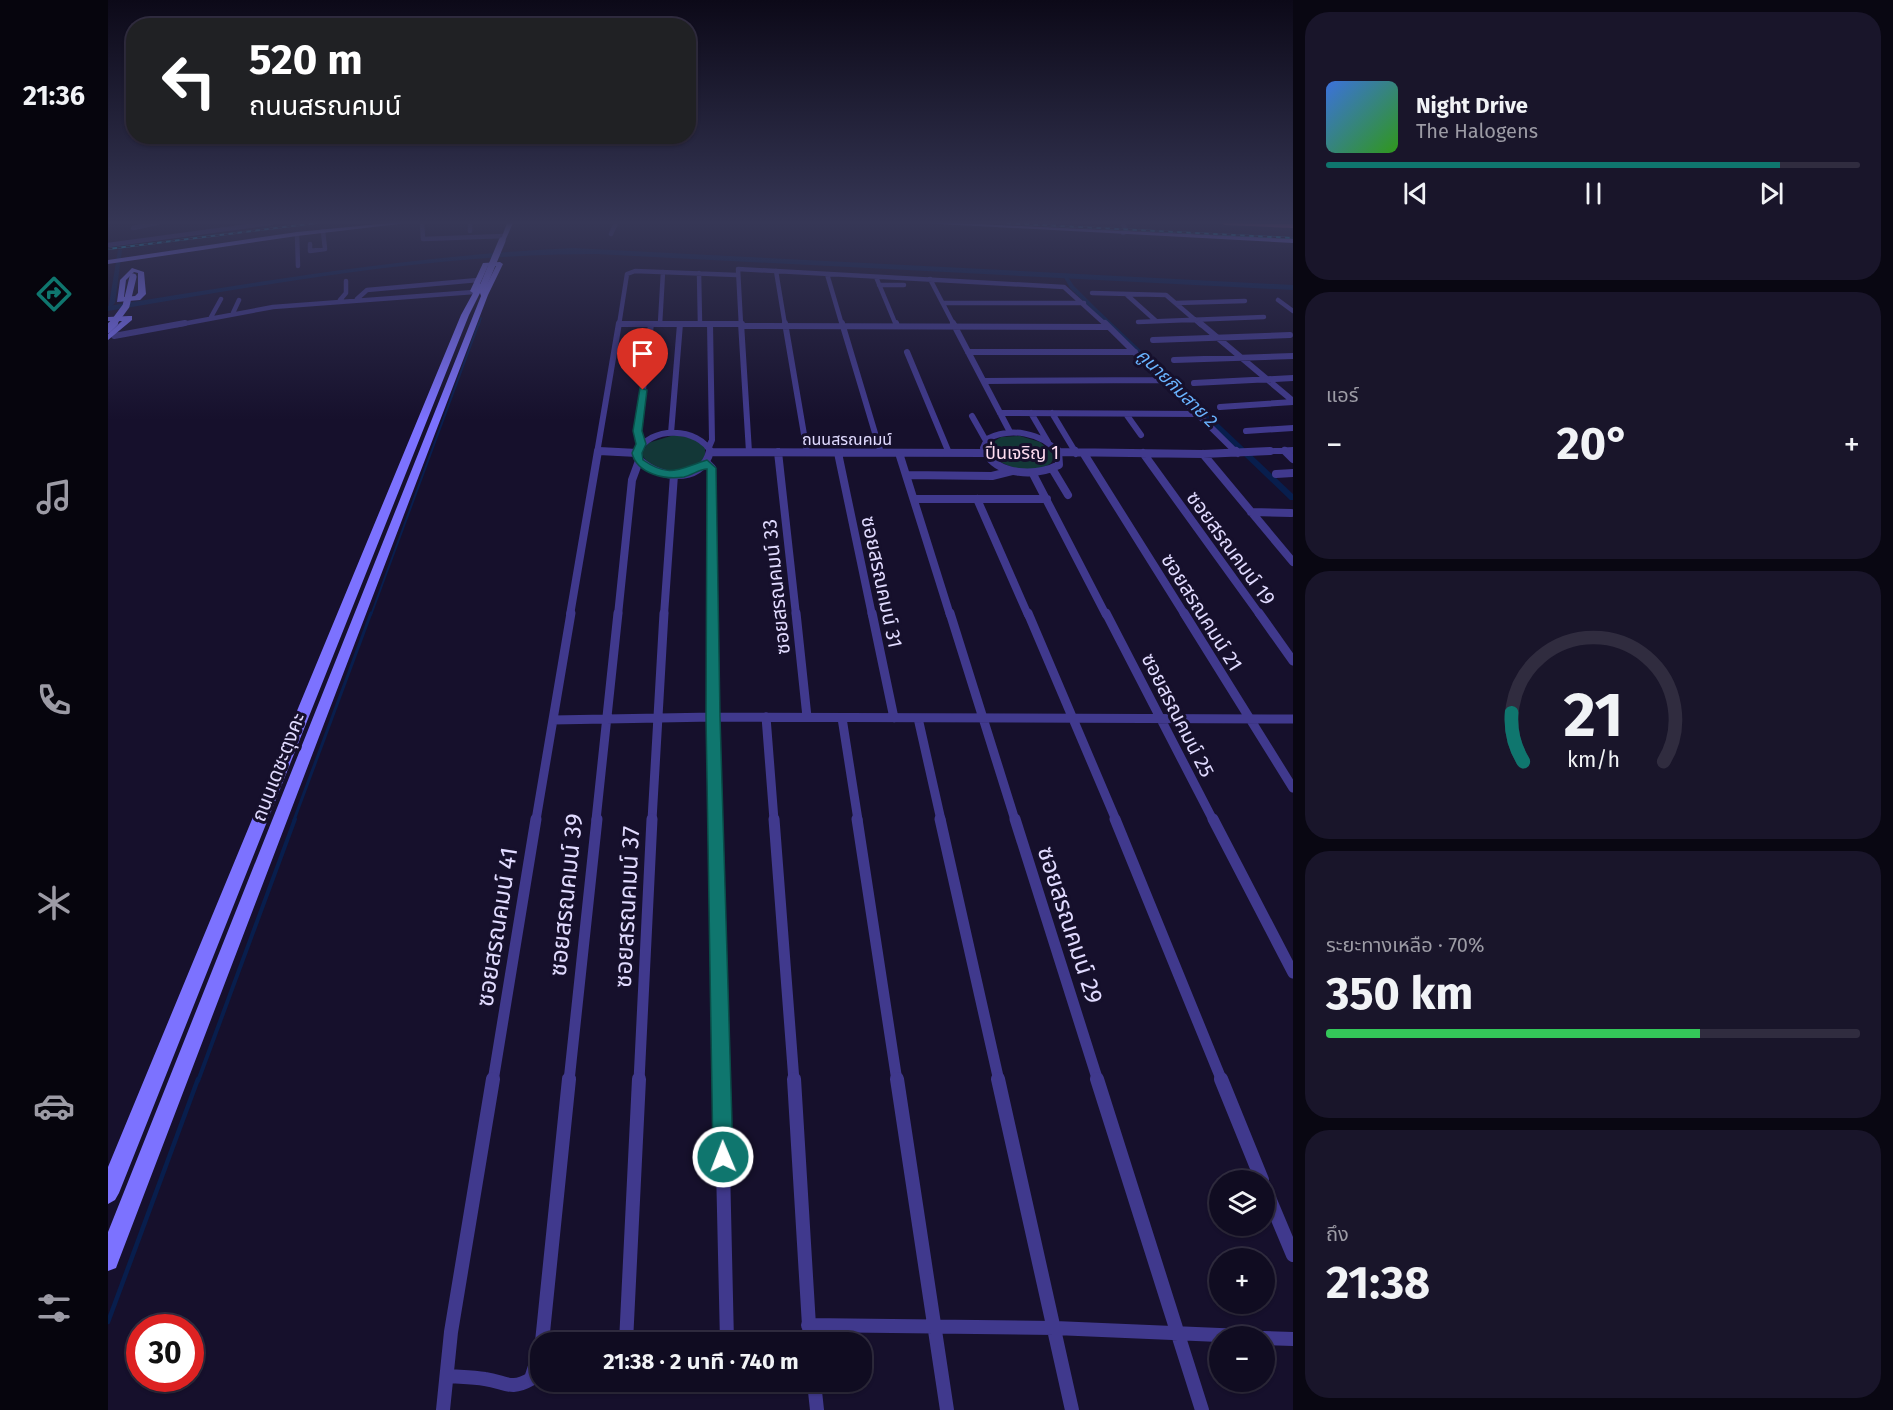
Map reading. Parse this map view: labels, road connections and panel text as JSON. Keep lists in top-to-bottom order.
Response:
{
  "streets": {
    "street": [
      "ถนนสรณคมน์",
      "ซอยสรณคมน์ 19",
      "ซอยสรณคมน์ 31",
      "ซอยสรณคมน์ 33",
      "ซอยสรณคมน์ 21",
      "ซอยสรณคมน์ 25",
      "ถนนเดชะตุงคะ",
      "ซอยสรณคมน์ 39",
      "ซอยสรณคมน์ 37",
      "ซอยสรณคมน์ 29",
      "ซอยสรณคมน์ 41"
    ]
  },
  "crossings": [
    ["ถนนสรณคมน์", "ซอยสรณคมน์ 31"],
    ["ถนนสรณคมน์", "ซอยสรณคมน์ 33"],
    ["ถนนสรณคมน์", "ซอยสรณคมน์ 39"],
    ["ถนนสรณคมน์", "ซอยสรณคมน์ 37"],
    ["ถนนสรณคมน์", "ซอยสรณคมน์ 29"],
    ["ซอยสรณคมน์ 39", "ซอยสรณคมน์ 37"]
  ],
  "districts": ["ปิ่นเจริญ 1"],
  "water": ["คูนายกิมสาย 2"],
  "page": {
    "tabs": "21:36",
    "turn": ["520 m", "ถนนสรณคมน์"],
    "song": ["Night Drive", "The Halogens"],
    "tile": [
      "แอร์",
      ["ระยะทางเหลือ · 70%", "350 km"],
      ["ถึง", "21:38"]
    ],
    "heat": ["−", "20°", "+"],
    "map_buttons": ["+", "−"],
    "limit": "30",
    "trip": "21:38 · 2 นาที · 740 m",
    "gauge": ["21", "km/h"]
  }
}
